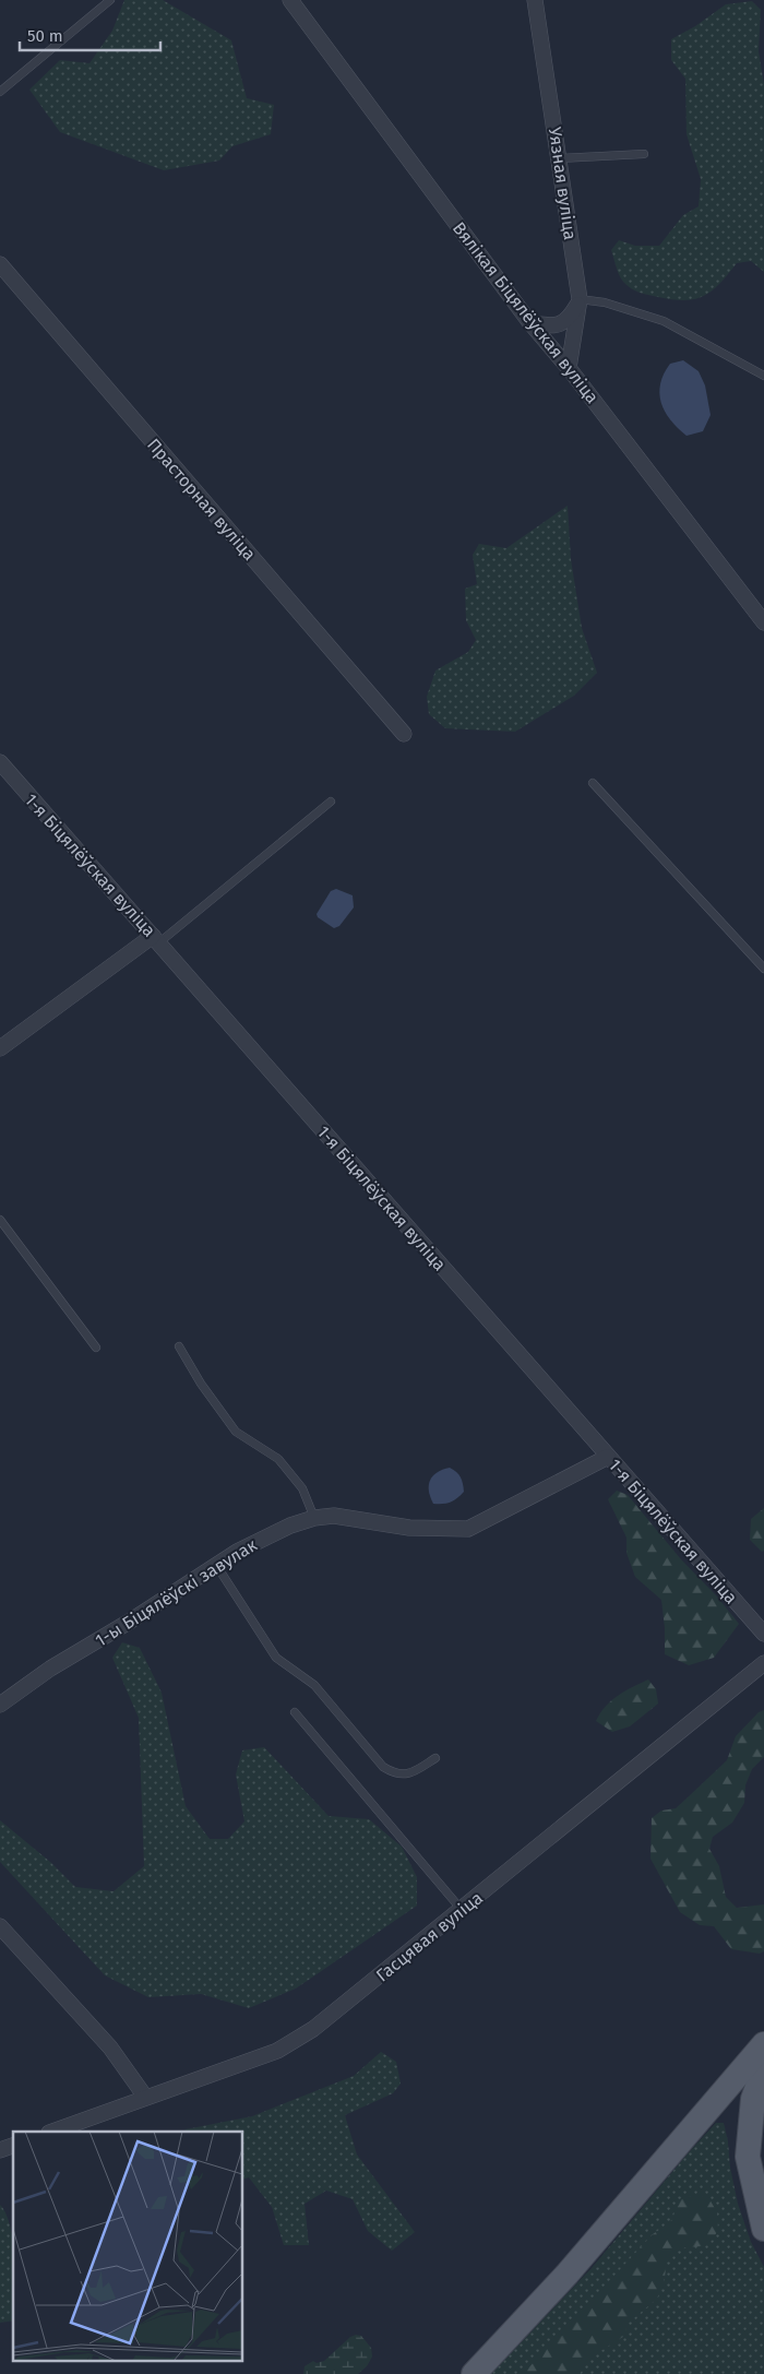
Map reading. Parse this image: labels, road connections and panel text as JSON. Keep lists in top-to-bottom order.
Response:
{
  "streets": {
    "street": [
      "Уязная вуліца",
      "Вялікая Біцялёўская вуліца",
      "Прасторная вуліца",
      "1-я Біцялёўская вуліца",
      "1-ы Біцялёўскі завулак",
      "Гасцявая вуліца"
    ]
  },
  "crossings": [
    ["Уязная вуліца", "Вялікая Біцялёўская вуліца"],
    ["1-я Біцялёўская вуліца", "1-ы Біцялёўскі завулак"]
  ],
  "scale_bar": "50 m"
}
